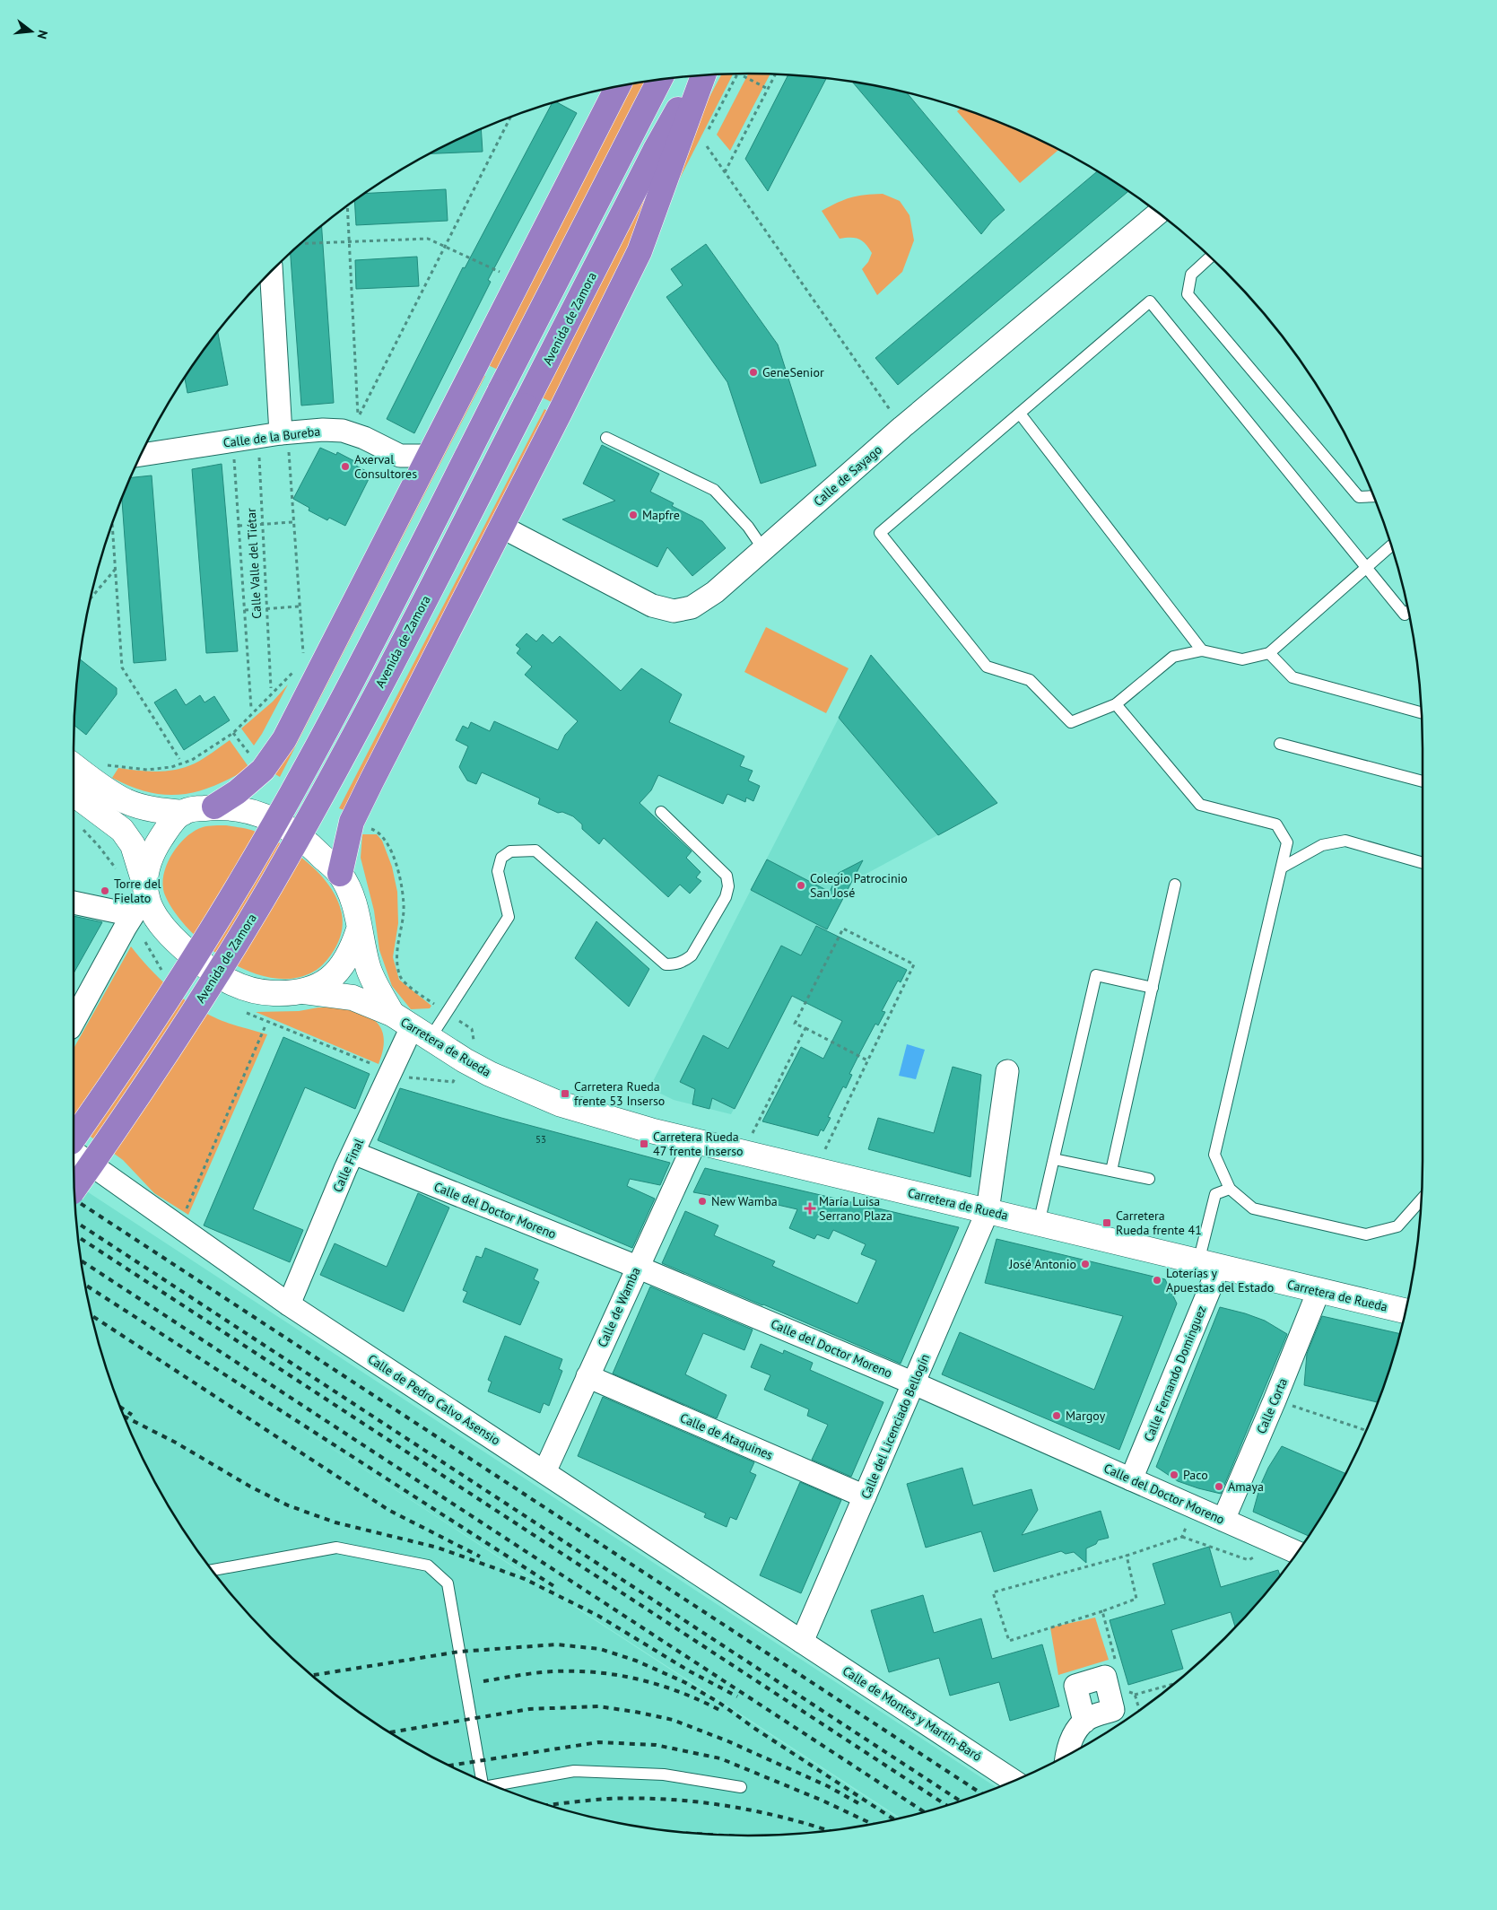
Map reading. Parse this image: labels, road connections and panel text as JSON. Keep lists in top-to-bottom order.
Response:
{
  "streets": {
    "highway": ["Avenida de Zamora"],
    "street": [
      "Calle de la Bureba",
      "Calle de Sayago",
      "Carretera de Rueda",
      "Calle Final",
      "Calle del Doctor Moreno",
      "Calle de Wamba",
      "Calle Fernando Domínguez",
      "Calle de Pedro Calvo Asensio",
      "Calle Corta",
      "Calle del Licenciado Bellogín",
      "Calle de Ataquines",
      "Calle de Montes y Martín-Baró"
    ],
    "path": ["Calle Valle del Tiétar"]
  },
  "crossings": [
    ["Calle de la Bureba", "Calle Valle del Tiétar"],
    ["Carretera de Rueda", "Calle Final"],
    ["Carretera de Rueda", "Calle de Wamba"],
    ["Carretera de Rueda", "Calle Fernando Domínguez"],
    ["Carretera de Rueda", "Calle Corta"],
    ["Carretera de Rueda", "Calle del Licenciado Bellogín"],
    ["Calle Final", "Calle del Doctor Moreno"],
    ["Calle Final", "Calle de Pedro Calvo Asensio"],
    ["Calle del Doctor Moreno", "Calle de Wamba"],
    ["Calle del Doctor Moreno", "Calle Fernando Domínguez"],
    ["Calle del Doctor Moreno", "Calle Corta"],
    ["Calle del Doctor Moreno", "Calle del Licenciado Bellogín"],
    ["Calle de Wamba", "Calle de Pedro Calvo Asensio"],
    ["Calle de Wamba", "Calle de Ataquines"],
    ["Calle de Pedro Calvo Asensio", "Calle del Licenciado Bellogín"],
    ["Calle de Pedro Calvo Asensio", "Calle de Montes y Martín-Baró"],
    ["Calle del Licenciado Bellogín", "Calle de Ataquines"],
    ["Calle del Licenciado Bellogín", "Calle de Montes y Martín-Baró"]
  ],
  "places": {
    "other": [
      "GeneSenior",
      "Axerval Consultores",
      "Mapfre",
      "Colegio Patrocinio San José",
      "Torre del Fielato",
      "New Wamba",
      "José Antonio",
      "Loterías y Apuestas del Estado",
      "Margoy",
      "Paco",
      "Amaya"
    ],
    "transit": ["Carretera Rueda frente 53 Inserso", "Carretera Rueda 47 frente Inserso", "Carretera Rueda frente 41"],
    "health": ["María Luisa Serrano Plaza"]
  },
  "house_numbers": ["53"],
  "north": "right"
}
